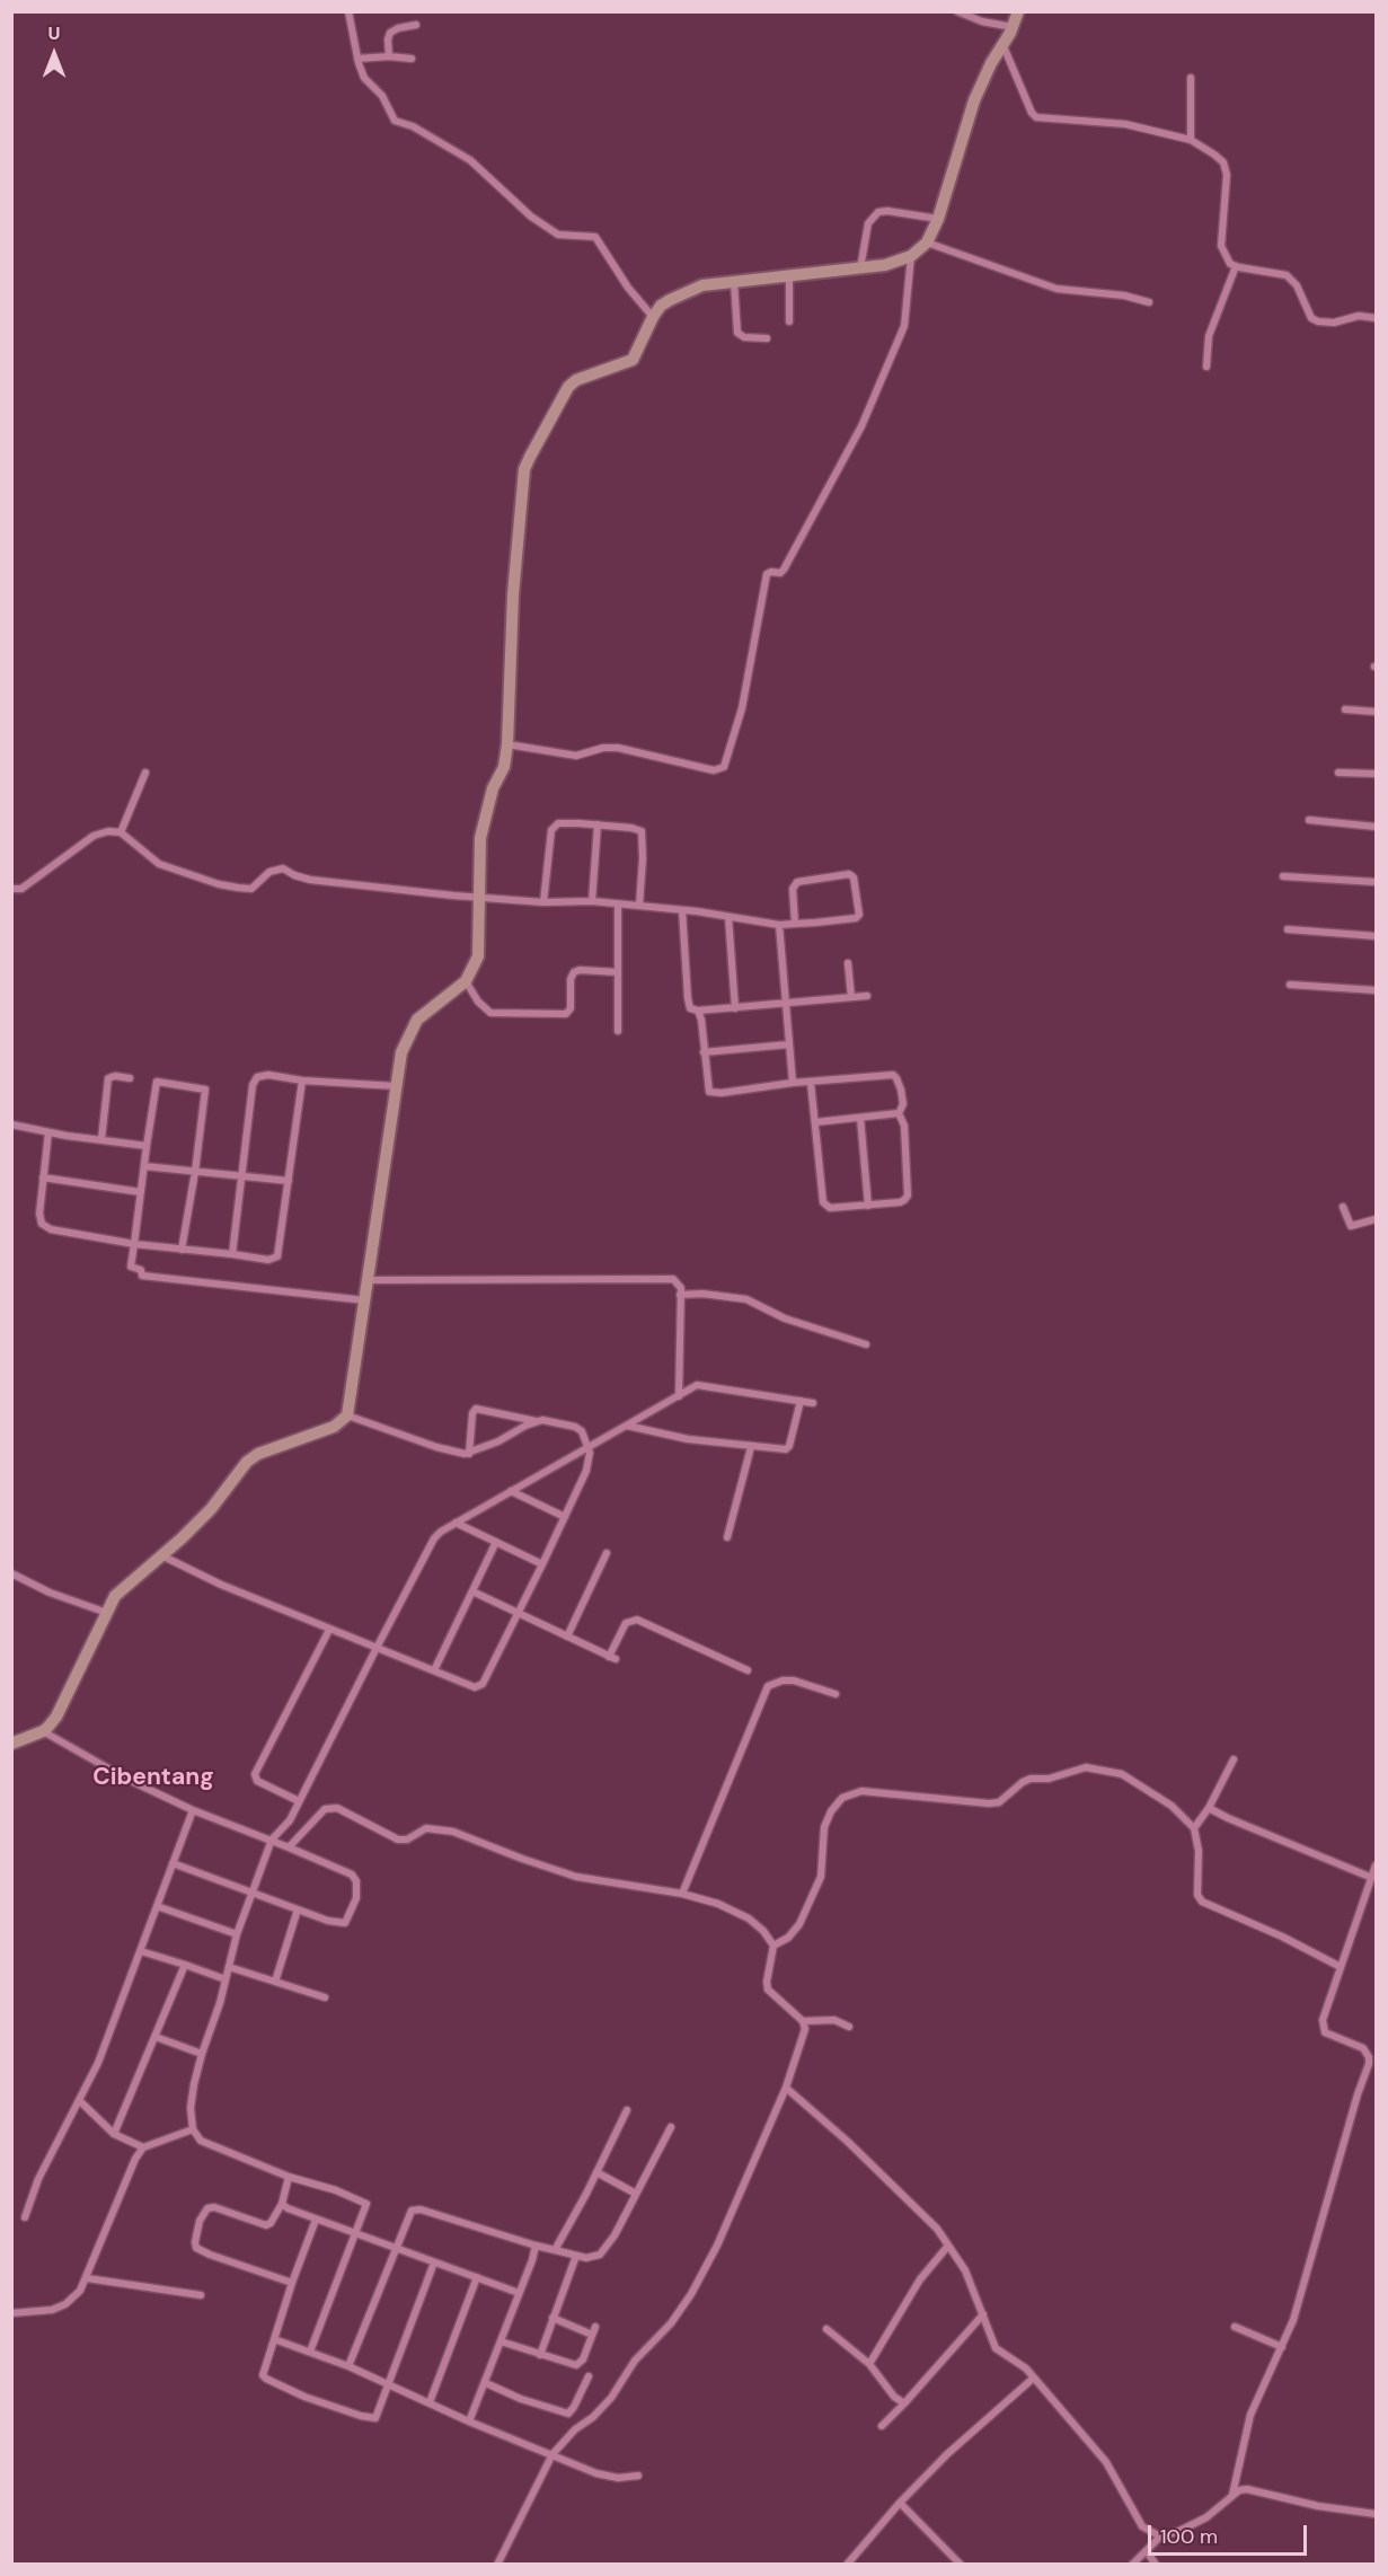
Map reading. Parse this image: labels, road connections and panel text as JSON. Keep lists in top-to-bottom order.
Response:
{
  "districts": ["Cibentang"],
  "scale_bar": "100 m",
  "north": "top"
}
